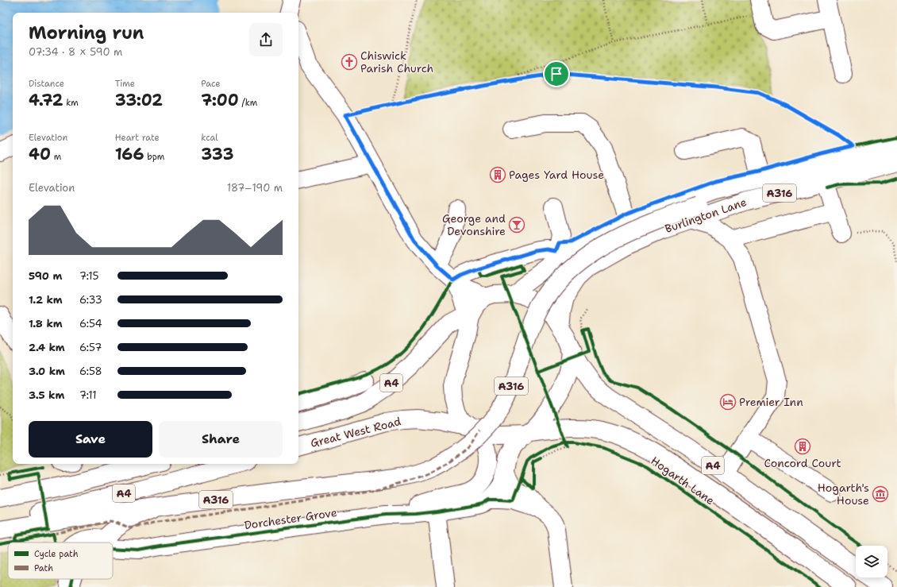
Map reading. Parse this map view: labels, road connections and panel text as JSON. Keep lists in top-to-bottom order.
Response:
{
  "streets": {
    "main road": [
      "A316",
      "Burlington Lane",
      "A4",
      "Great West Road",
      "Hogarth Lane",
      "Dorchester Grove"
    ]
  },
  "crossings": [
    ["A316", "Burlington Lane"],
    ["A316", "A4"],
    ["Great West Road", "Hogarth Lane"],
    ["Great West Road", "Dorchester Grove"]
  ],
  "places": {
    "church": ["Chiswick Parish Church"],
    "building": ["Pages Yard House", "Concord Court"],
    "bar": ["George and Devonshire"],
    "hotel": ["Premier Inn"],
    "museum": ["Hogarth's House"]
  },
  "legend": ["Cycle path", "Path"],
  "page": {
    "heading": ["Morning run", "07:34 · 8 × 590 m"],
    "stats": [
      ["Distance", "4.72 km"],
      ["Time", "33:02"],
      ["Pace", "7:00 /km"],
      ["Elevation", "40 m"],
      ["Heart rate", "166 bpm"],
      ["kcal", "333"]
    ],
    "chart": ["Elevation", "187–190 m"],
    "list": [
      {
        "name": "590 m",
        "note": "7:15"
      },
      {
        "name": "1.2 km",
        "note": "6:33"
      },
      {
        "name": "1.8 km",
        "note": "6:54"
      },
      {
        "name": "2.4 km",
        "note": "6:57"
      },
      {
        "name": "3.0 km",
        "note": "6:58"
      },
      {
        "name": "3.5 km",
        "note": "7:11"
      }
    ],
    "buttons": ["Save", "Share"]
  }
}
